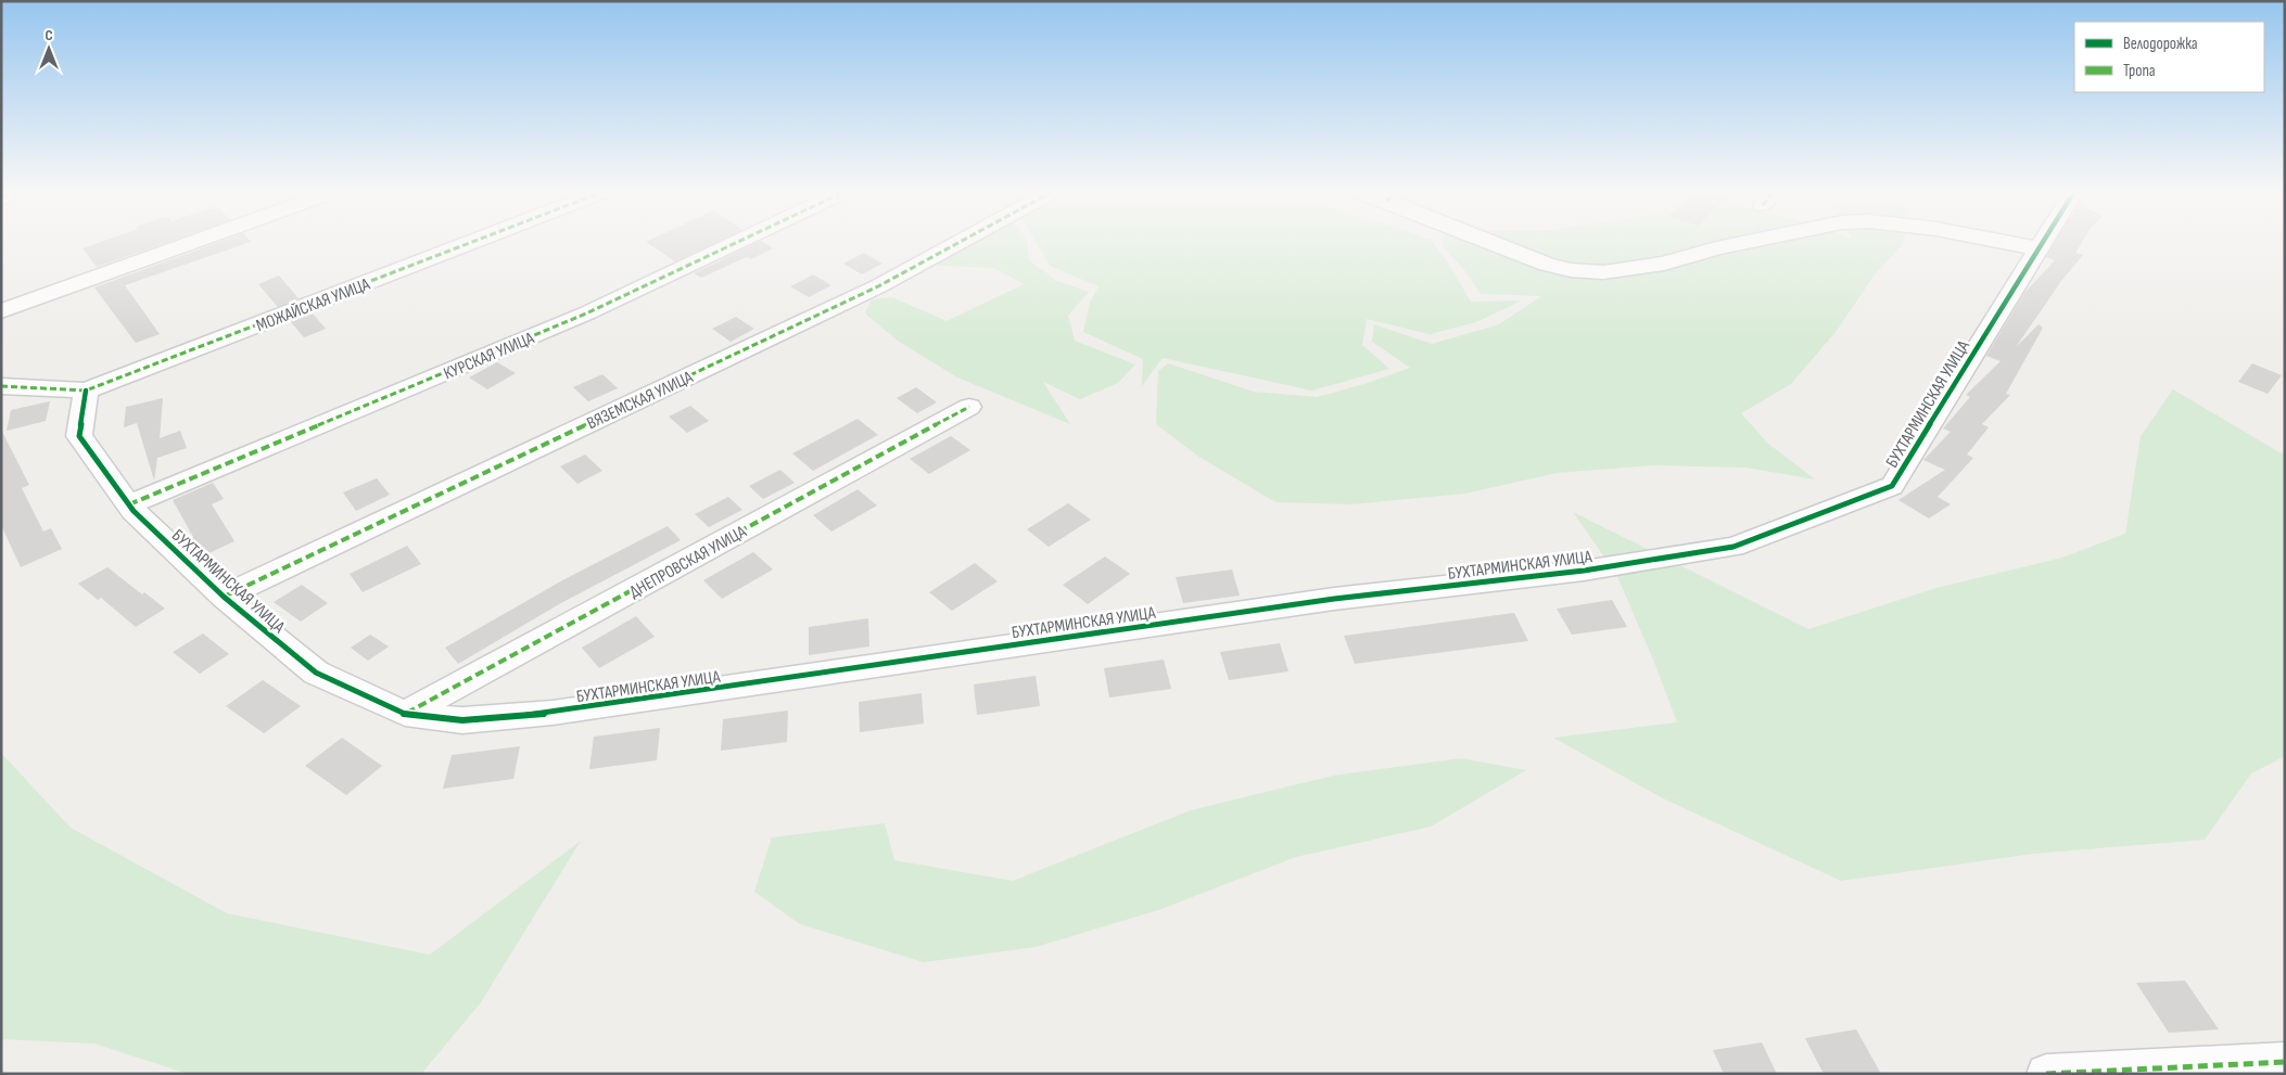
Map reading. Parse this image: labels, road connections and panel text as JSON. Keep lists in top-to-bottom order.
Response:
{
  "streets": {
    "street": [
      "МОЖАЙСКАЯ УЛИЦА",
      "КУРСКАЯ УЛИЦА",
      "ВЯЗЕМСКАЯ УЛИЦА",
      "БУХТАРМИНСКАЯ УЛИЦА",
      "ДНЕПРОВСКАЯ УЛИЦА"
    ]
  },
  "crossings": [
    ["МОЖАЙСКАЯ УЛИЦА", "БУХТАРМИНСКАЯ УЛИЦА"],
    ["КУРСКАЯ УЛИЦА", "БУХТАРМИНСКАЯ УЛИЦА"],
    ["ВЯЗЕМСКАЯ УЛИЦА", "БУХТАРМИНСКАЯ УЛИЦА"],
    ["БУХТАРМИНСКАЯ УЛИЦА", "ДНЕПРОВСКАЯ УЛИЦА"]
  ],
  "legend": ["Велодорожка", "Тропа"],
  "north": "top"
}
